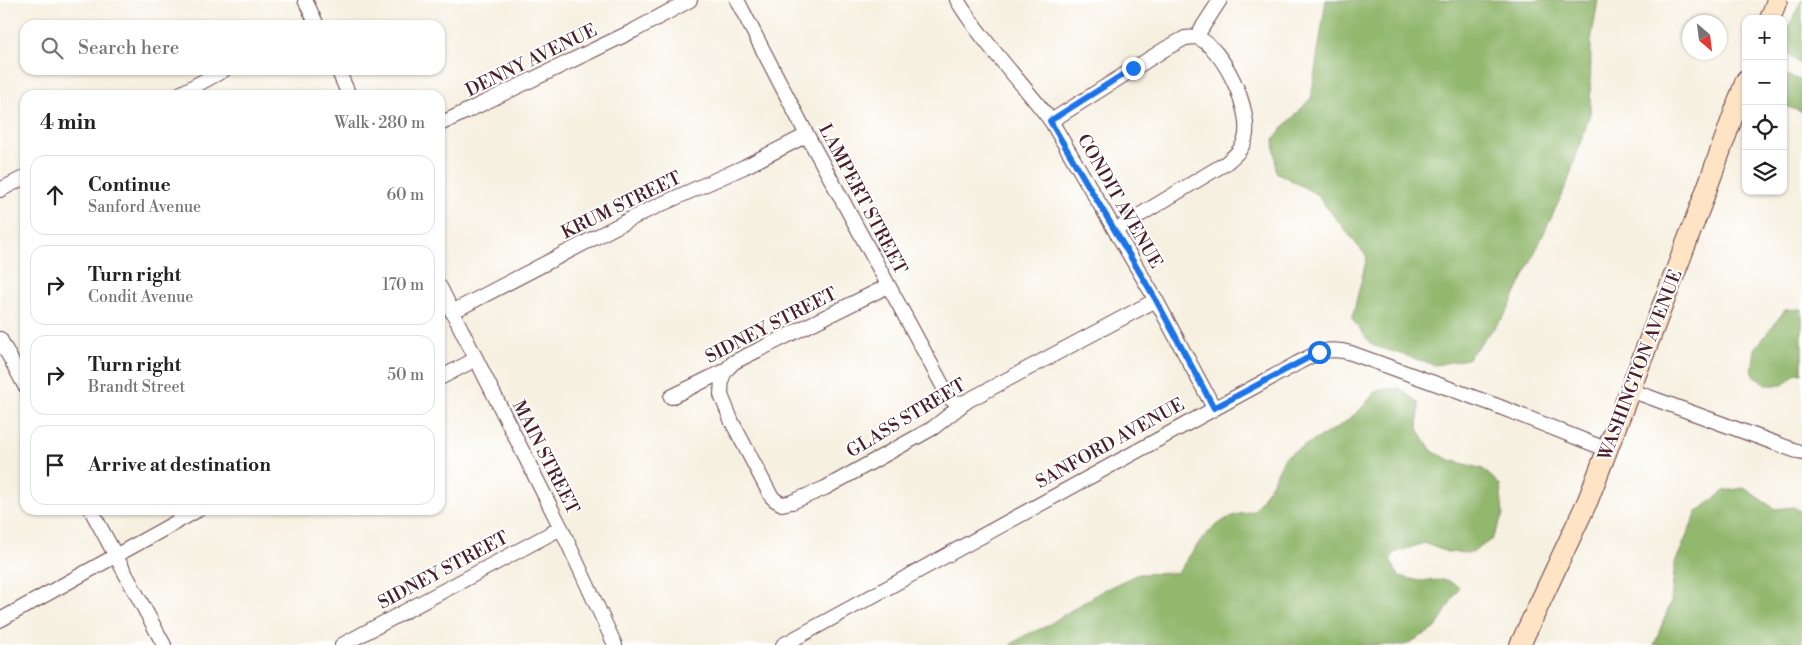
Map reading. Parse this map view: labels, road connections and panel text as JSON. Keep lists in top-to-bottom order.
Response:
{
  "streets": {
    "main road": ["WASHINGTON AVENUE"],
    "street": [
      "DENNY AVENUE",
      "LAMPERT STREET",
      "CONDIT AVENUE",
      "KRUM STREET",
      "SIDNEY STREET",
      "GLASS STREET",
      "SANFORD AVENUE",
      "MAIN STREET"
    ]
  },
  "crossings": [
    ["LAMPERT STREET", "KRUM STREET"],
    ["LAMPERT STREET", "SIDNEY STREET"],
    ["LAMPERT STREET", "GLASS STREET"],
    ["CONDIT AVENUE", "GLASS STREET"],
    ["CONDIT AVENUE", "SANFORD AVENUE"],
    ["KRUM STREET", "MAIN STREET"],
    ["SIDNEY STREET", "GLASS STREET"],
    ["SIDNEY STREET", "MAIN STREET"],
    ["WASHINGTON AVENUE", "SANFORD AVENUE"]
  ],
  "north": "bottom right",
  "page": {
    "map_buttons": ["+", "−"],
    "search": "Search here",
    "heading": ["4 min", "Walk · 280 m"],
    "list": [
      ["Continue", "Sanford Avenue", "60 m"],
      ["Turn right", "Condit Avenue", "170 m"],
      ["Turn right", "Brandt Street", "50 m"],
      "Arrive at destination"
    ]
  }
}
